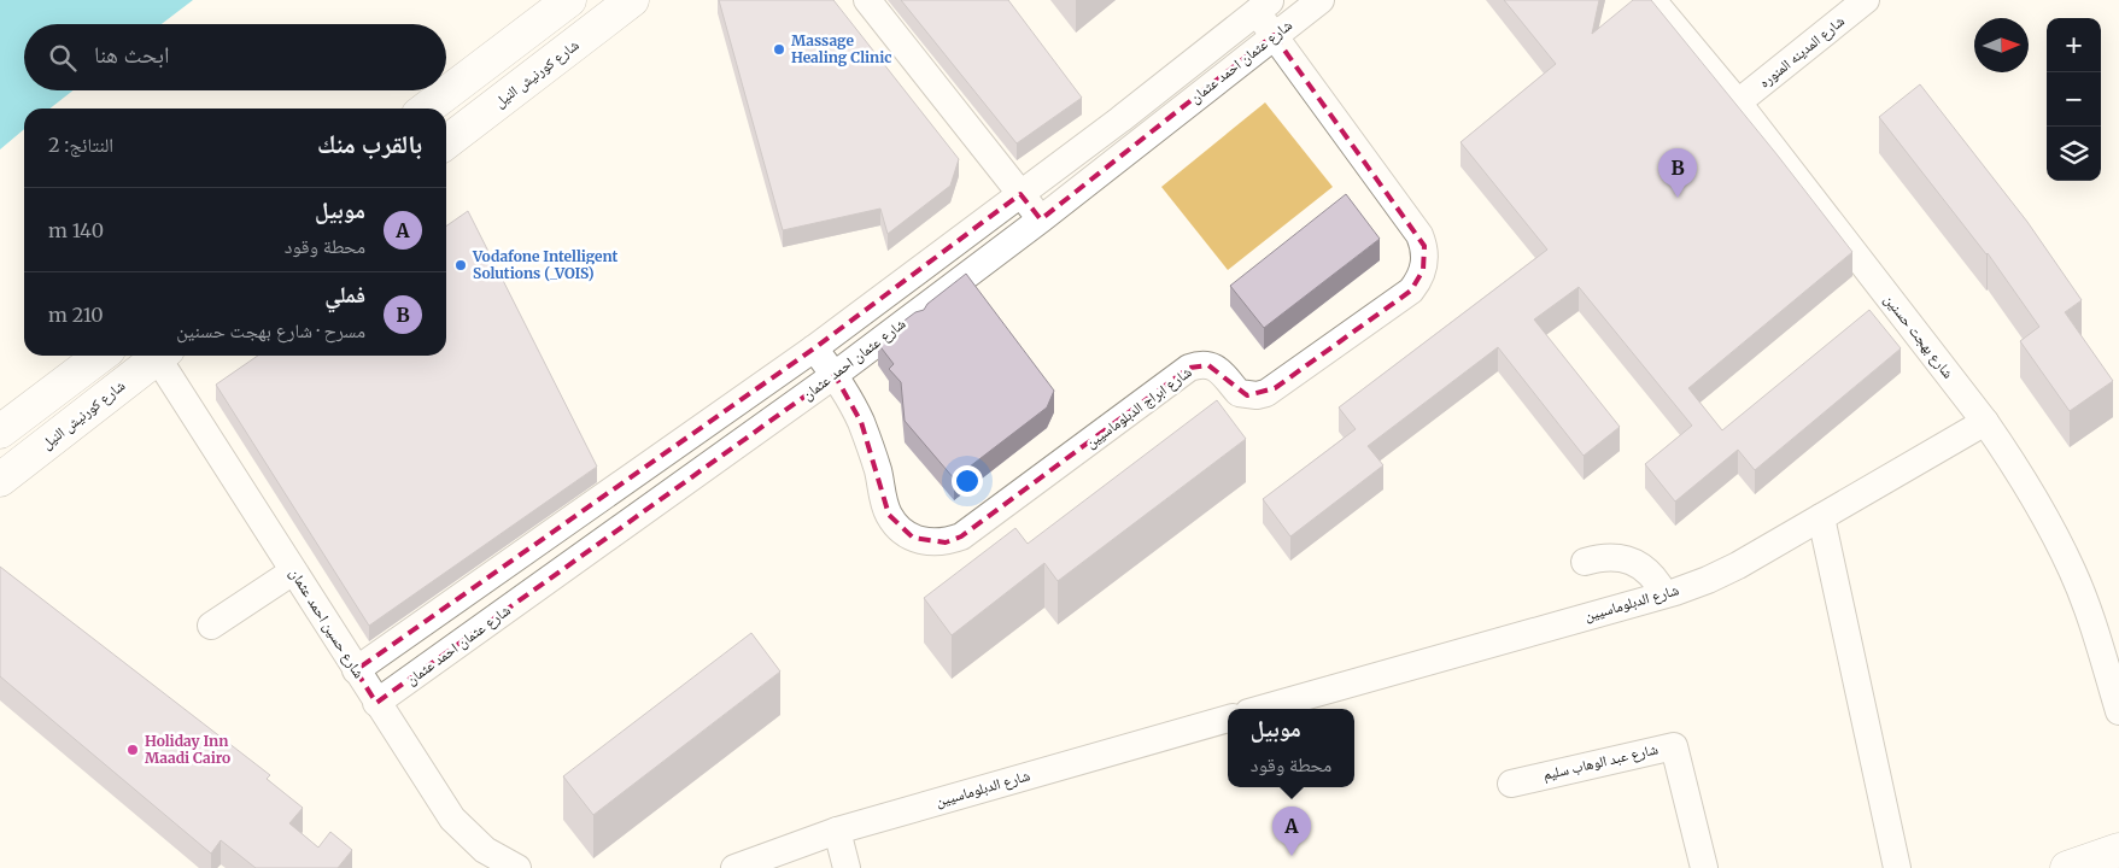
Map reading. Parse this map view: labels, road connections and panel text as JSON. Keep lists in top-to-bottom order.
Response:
{
  "streets": {
    "main road": ["شارع كورنيش النيل"],
    "street": [
      "شارع المدينه المنوره",
      "شارع عثمان احمد عثمان",
      "شارع بهجت حسنين",
      "شارع ابراج الدبلوماسيين",
      "شارع الدبلوماسيين",
      "شارع حسين احمد عثمان",
      "شارع عبد الوهاب سليم"
    ]
  },
  "crossings": [
    ["شارع المدينه المنوره", "شارع بهجت حسنين"],
    ["شارع عثمان احمد عثمان", "شارع ابراج الدبلوماسيين"],
    ["شارع عثمان احمد عثمان", "شارع حسين احمد عثمان"],
    ["شارع بهجت حسنين", "شارع الدبلوماسيين"]
  ],
  "places": ["Massage Healing Clinic", "Vodafone Intelligent Solutions (_VOIS)", "Holiday Inn Maadi Cairo"],
  "north": "right",
  "page": {
    "map_buttons": ["+", "−"],
    "search": "ابحث هنا",
    "heading": ["بالقرب منك", "النتائج: 2"],
    "pins": ["B", "A"],
    "list": [
      {
        "mark": "A",
        "name": "موبيل",
        "note": "محطة وقود",
        "value": "140 m"
      },
      {
        "mark": "B",
        "name": "فملي",
        "note": "مسرح · شارع بهجت حسنين",
        "value": "210 m"
      }
    ],
    "popup": ["موبيل", "محطة وقود"]
  }
}
